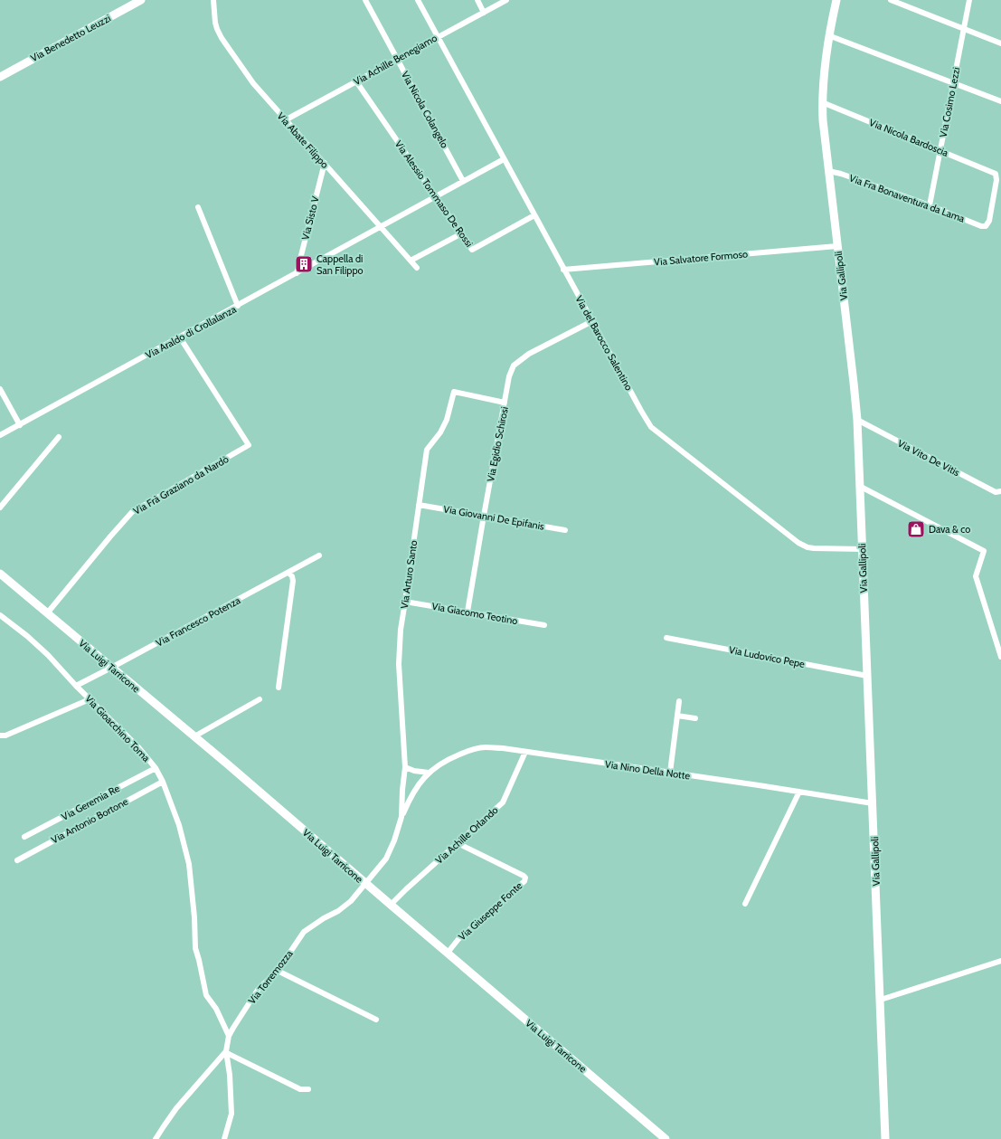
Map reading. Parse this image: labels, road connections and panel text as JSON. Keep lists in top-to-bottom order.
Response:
{
  "streets": {
    "main road": ["Via Benedetto Leuzzi", "Via Gallipoli", "Via Luigi Tarricone"],
    "street": [
      "Via Achille Benegiamo",
      "Via Cosimo Lezzi",
      "Via Nicola Colangelo",
      "Via Nicola Bardoscia",
      "Via Abate Filippo",
      "Via Alessio Tommaso De Rossi",
      "Via Fra Bonaventura da Lama",
      "Via Sisto V",
      "Via Salvatore Formoso",
      "Via Araldo di Crollalanza",
      "Via del Barocco Salentino",
      "Via Egidio Schirosi",
      "Via Vito De Vitis",
      "Via Frà Graziano da Nardò",
      "Via Giovanni De Epifanis",
      "Via Arturo Santo",
      "Via Giacomo Teotino",
      "Via Francesco Potenza",
      "Via Ludovico Pepe",
      "Via Gioacchino Toma",
      "Via Nino Della Notte",
      "Via Geremia Re",
      "Via Antonio Bortone",
      "Via Achille Orlando",
      "Via Giuseppe Fonte",
      "Via Torremozza"
    ]
  },
  "crossings": [
    ["Via Achille Benegiamo", "Via Nicola Colangelo"],
    ["Via Achille Benegiamo", "Via Abate Filippo"],
    ["Via Achille Benegiamo", "Via Alessio Tommaso De Rossi"],
    ["Via Achille Benegiamo", "Via del Barocco Salentino"],
    ["Via Cosimo Lezzi", "Via Nicola Bardoscia"],
    ["Via Cosimo Lezzi", "Via Fra Bonaventura da Lama"],
    ["Via Nicola Colangelo", "Via Araldo di Crollalanza"],
    ["Via Nicola Bardoscia", "Via Fra Bonaventura da Lama"],
    ["Via Nicola Bardoscia", "Via Gallipoli"],
    ["Via Abate Filippo", "Via Sisto V"],
    ["Via Abate Filippo", "Via Araldo di Crollalanza"],
    ["Via Alessio Tommaso De Rossi", "Via Araldo di Crollalanza"],
    ["Via Alessio Tommaso De Rossi", "Via del Barocco Salentino"],
    ["Via Fra Bonaventura da Lama", "Via Gallipoli"],
    ["Via Sisto V", "Via Araldo di Crollalanza"],
    ["Via Salvatore Formoso", "Via Gallipoli"],
    ["Via Salvatore Formoso", "Via del Barocco Salentino"],
    ["Via Gallipoli", "Via del Barocco Salentino"],
    ["Via Gallipoli", "Via Vito De Vitis"],
    ["Via Gallipoli", "Via Ludovico Pepe"],
    ["Via Gallipoli", "Via Nino Della Notte"],
    ["Via Araldo di Crollalanza", "Via del Barocco Salentino"],
    ["Via Araldo di Crollalanza", "Via Frà Graziano da Nardò"],
    ["Via del Barocco Salentino", "Via Egidio Schirosi"],
    ["Via Egidio Schirosi", "Via Giovanni De Epifanis"],
    ["Via Egidio Schirosi", "Via Arturo Santo"],
    ["Via Egidio Schirosi", "Via Giacomo Teotino"],
    ["Via Frà Graziano da Nardò", "Via Luigi Tarricone"],
    ["Via Giovanni De Epifanis", "Via Arturo Santo"],
    ["Via Arturo Santo", "Via Giacomo Teotino"],
    ["Via Arturo Santo", "Via Luigi Tarricone"],
    ["Via Arturo Santo", "Via Nino Della Notte"],
    ["Via Arturo Santo", "Via Torremozza"],
    ["Via Francesco Potenza", "Via Luigi Tarricone"],
    ["Via Francesco Potenza", "Via Gioacchino Toma"],
    ["Via Luigi Tarricone", "Via Achille Orlando"],
    ["Via Luigi Tarricone", "Via Giuseppe Fonte"],
    ["Via Luigi Tarricone", "Via Torremozza"],
    ["Via Gioacchino Toma", "Via Geremia Re"],
    ["Via Gioacchino Toma", "Via Antonio Bortone"],
    ["Via Gioacchino Toma", "Via Torremozza"],
    ["Via Nino Della Notte", "Via Achille Orlando"],
    ["Via Achille Orlando", "Via Giuseppe Fonte"]
  ],
  "places": {
    "building": ["Cappella di San Filippo"],
    "shop": ["Dava & co"]
  }
}
